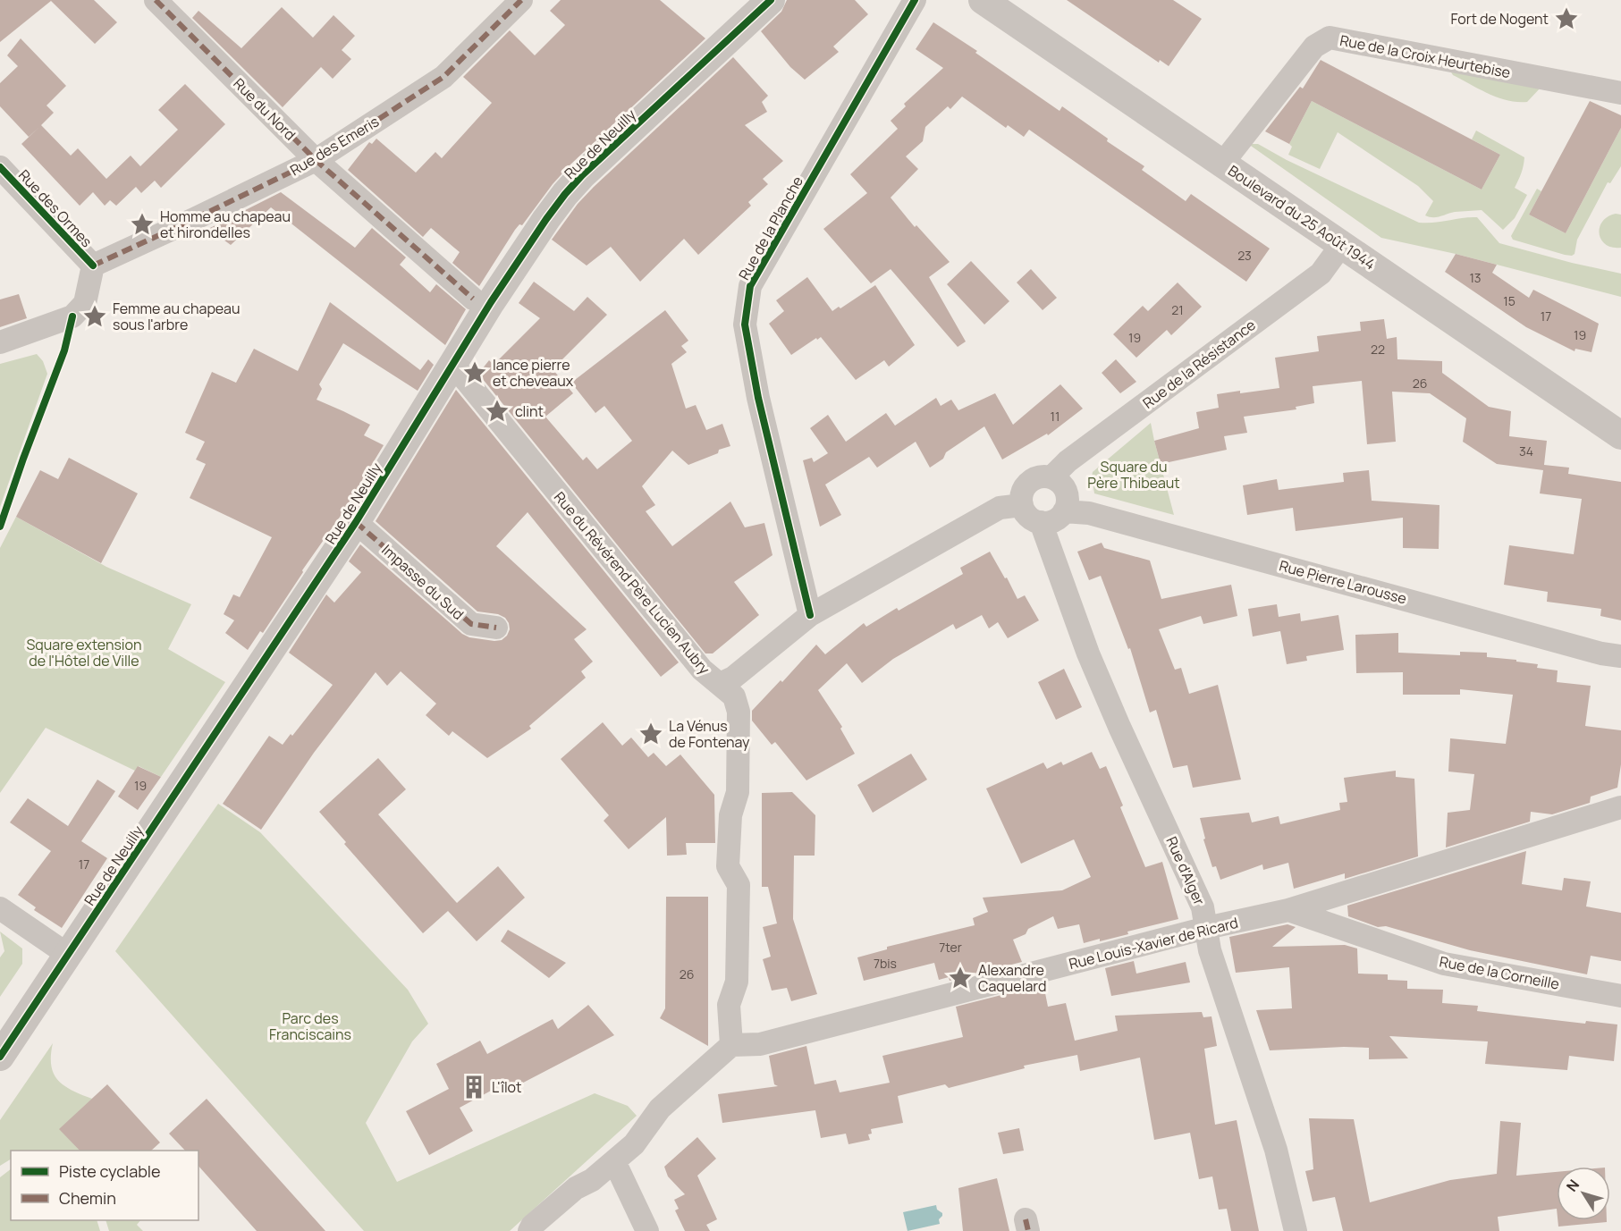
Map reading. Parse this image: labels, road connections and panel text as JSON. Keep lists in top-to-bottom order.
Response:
{
  "streets": {
    "street": [
      "Rue de la Croix Heurtebise",
      "Rue du Nord",
      "Rue de Neuilly",
      "Rue des Emeris",
      "Rue des Ormes",
      "Boulevard du 25 Août 1944",
      "Rue de la Planche",
      "Rue de la Résistance",
      "Impasse du Sud",
      "Rue Pierre Larousse",
      "Rue du Révérend Père Lucien Aubry",
      "Rue d'Alger",
      "Rue Louis-Xavier de Ricard",
      "Rue de la Corneille"
    ]
  },
  "crossings": [
    ["Rue de la Croix Heurtebise", "Boulevard du 25 Août 1944"],
    ["Rue du Nord", "Rue des Emeris"],
    ["Rue de Neuilly", "Impasse du Sud"],
    ["Rue de Neuilly", "Rue du Révérend Père Lucien Aubry"],
    ["Rue des Emeris", "Rue des Ormes"],
    ["Boulevard du 25 Août 1944", "Rue de la Résistance"],
    ["Rue de la Résistance", "Rue Pierre Larousse"],
    ["Rue de la Résistance", "Rue d'Alger"],
    ["Rue Pierre Larousse", "Rue d'Alger"],
    ["Rue du Révérend Père Lucien Aubry", "Rue Louis-Xavier de Ricard"],
    ["Rue d'Alger", "Rue Louis-Xavier de Ricard"],
    ["Rue Louis-Xavier de Ricard", "Rue de la Corneille"]
  ],
  "parks": ["Square du Père Thibeaut", "Square extension de l'Hôtel de Ville", "Parc des Franciscains"],
  "places": {
    "place": [
      "Fort de Nogent",
      "Homme au chapeau et hirondelles",
      "Femme au chapeau sous l'arbre",
      "lance pierre et cheveaux",
      "clint",
      "La Vénus de Fontenay",
      "Alexandre Caquelard"
    ],
    "building": ["L'îlot"]
  },
  "house_numbers": [
    "23",
    "13",
    "15",
    "21",
    "17",
    "19",
    "19",
    "22",
    "26",
    "11",
    "34",
    "19",
    "17",
    "7ter",
    "7bis",
    "26"
  ],
  "legend": ["Piste cyclable", "Chemin"],
  "north": "top left"
}
